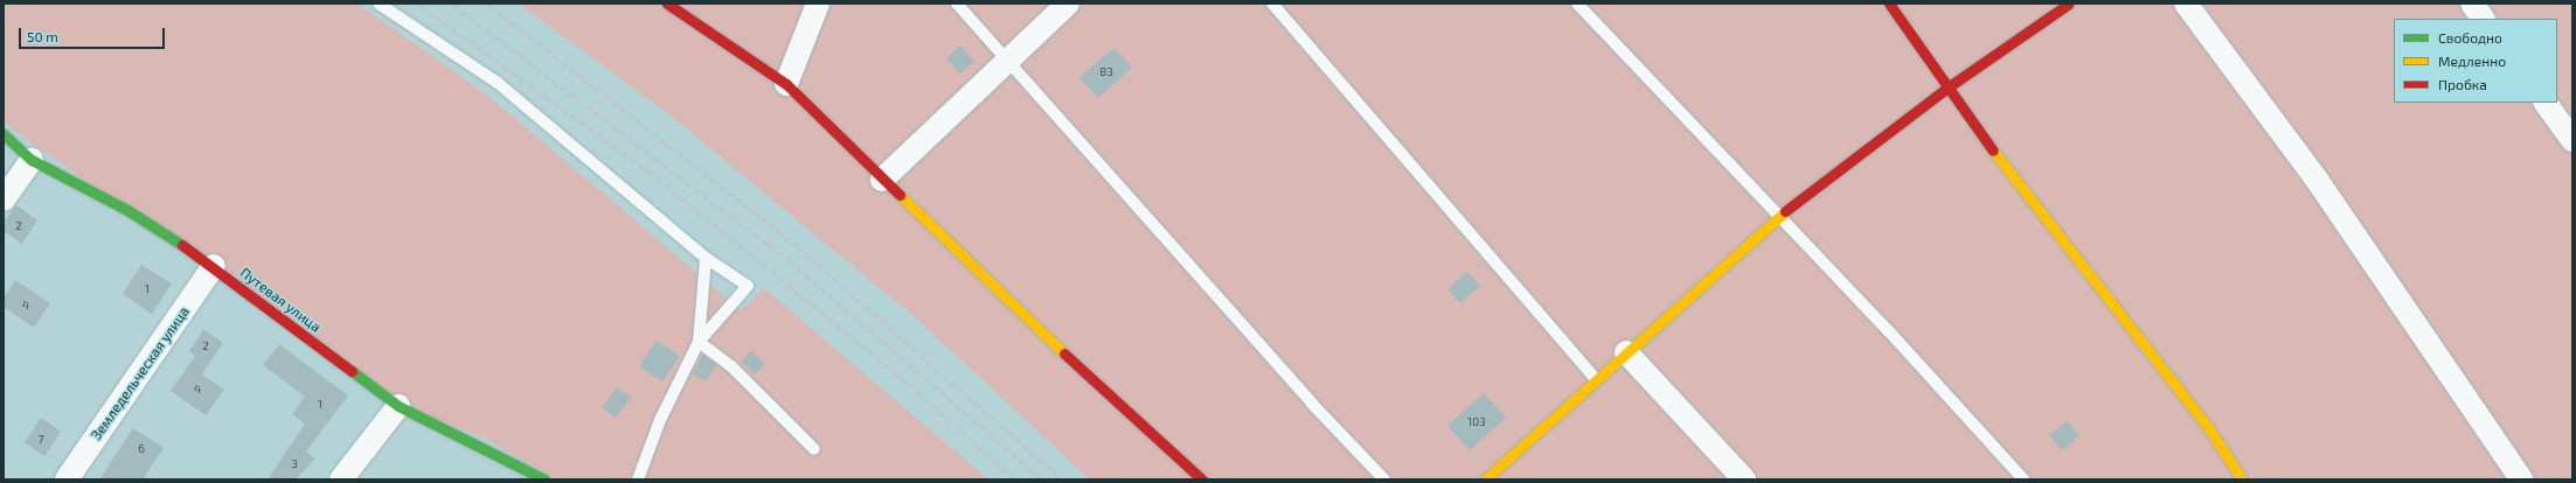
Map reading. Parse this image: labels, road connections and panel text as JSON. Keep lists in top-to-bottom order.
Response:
{
  "streets": {
    "street": ["Путевая улица", "Земледельческая улица"]
  },
  "crossings": [
    ["Путевая улица", "Земледельческая улица"]
  ],
  "house_numbers": [
    "83",
    "2",
    "1",
    "4",
    "2",
    "4",
    "1",
    "103",
    "7",
    "6",
    "3"
  ],
  "legend": ["Свободно", "Медленно", "Пробка"],
  "scale_bar": "50 m"
}
